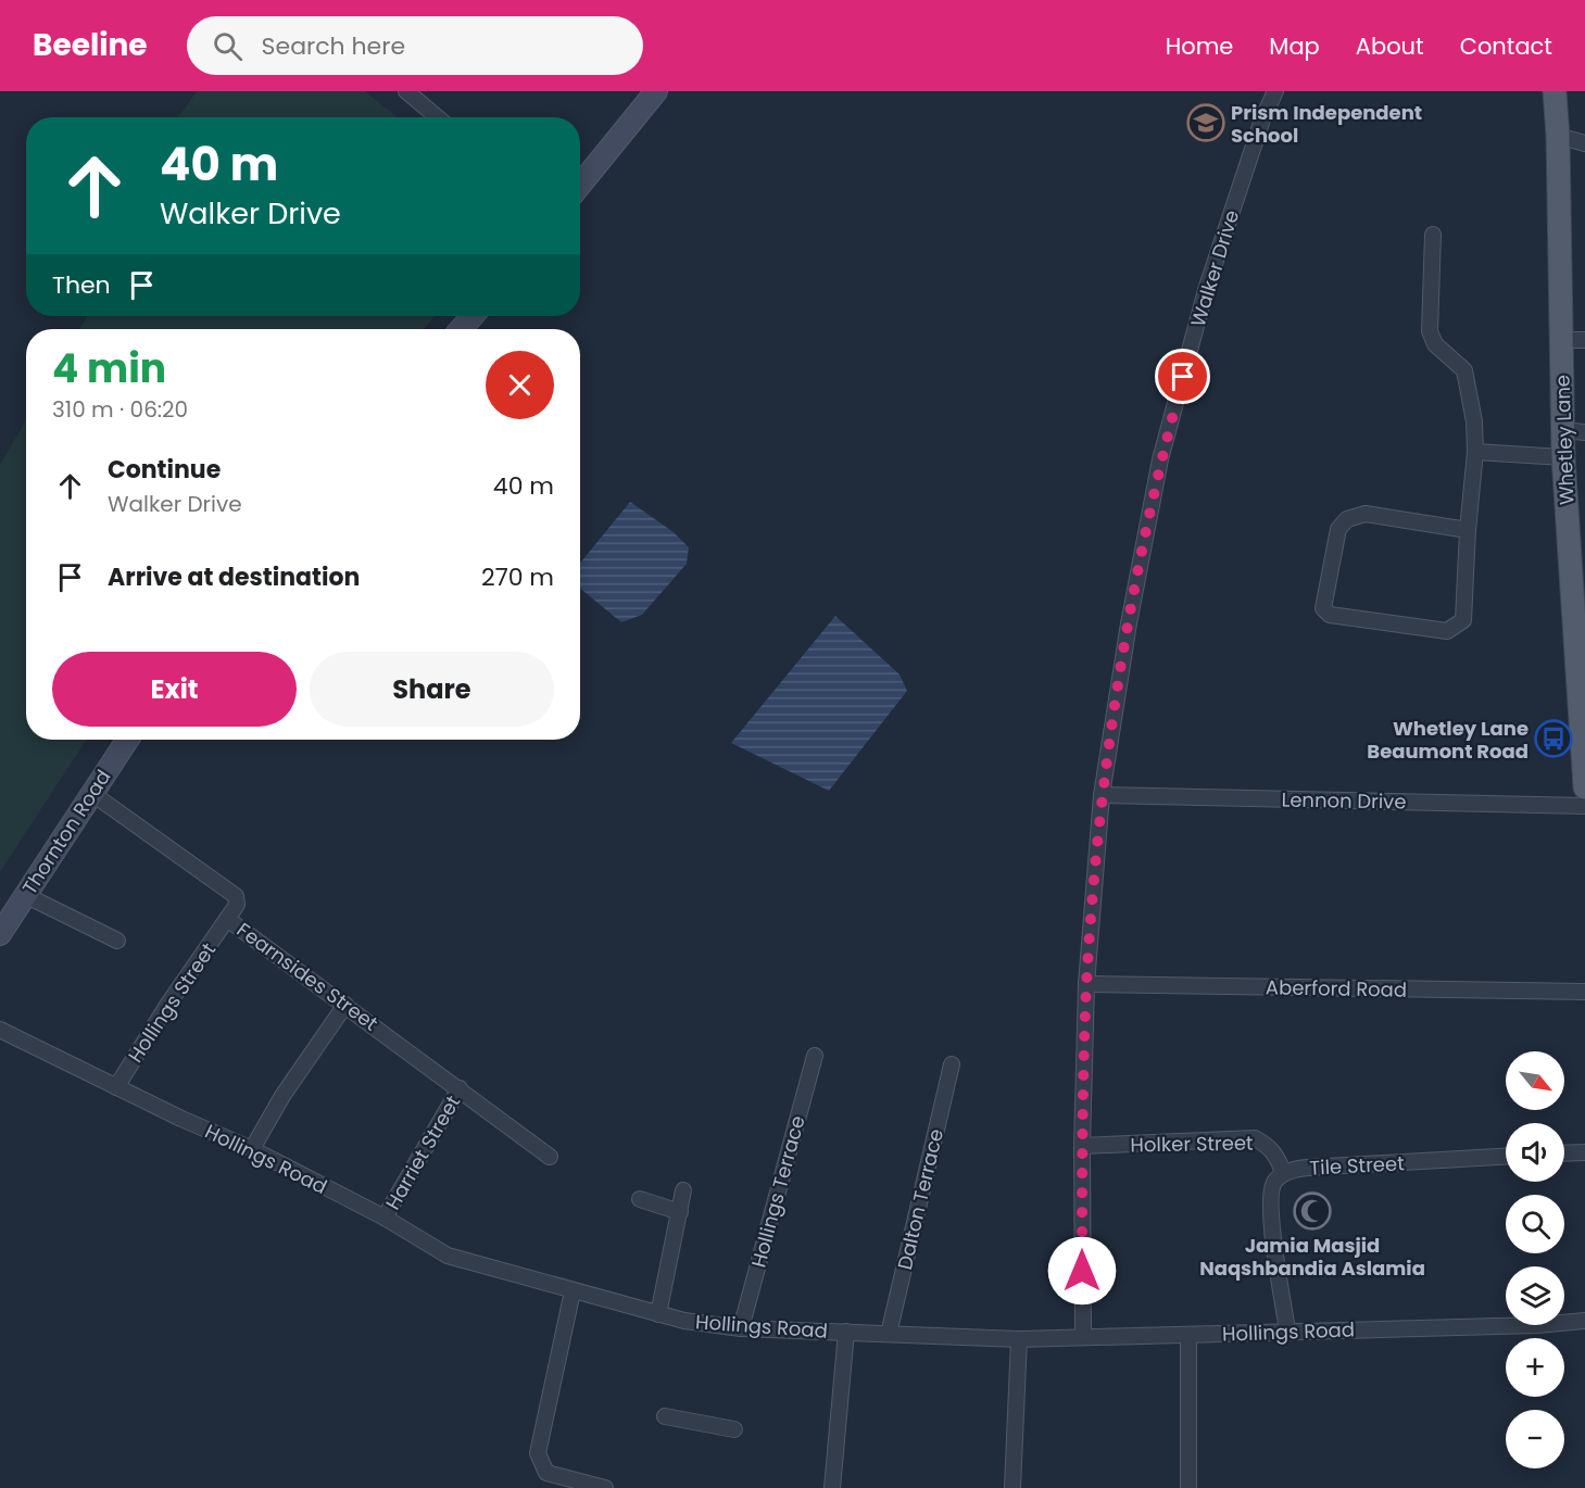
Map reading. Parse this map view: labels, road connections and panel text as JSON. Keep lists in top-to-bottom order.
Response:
{
  "streets": {
    "main road": ["Whetley Lane", "Thornton Road"],
    "street": [
      "Walker Drive",
      "Lennon Drive",
      "Fearnsides Street",
      "Aberford Road",
      "Hollings Street",
      "Holker Street",
      "Harriet Street",
      "Hollings Road",
      "Tile Street",
      "Hollings Terrace",
      "Dalton Terrace"
    ]
  },
  "crossings": [
    ["Walker Drive", "Lennon Drive"],
    ["Walker Drive", "Aberford Road"],
    ["Walker Drive", "Holker Street"],
    ["Walker Drive", "Hollings Road"],
    ["Thornton Road", "Fearnsides Street"],
    ["Fearnsides Street", "Hollings Street"],
    ["Fearnsides Street", "Harriet Street"],
    ["Hollings Street", "Hollings Road"],
    ["Holker Street", "Tile Street"],
    ["Harriet Street", "Hollings Road"],
    ["Hollings Road", "Tile Street"],
    ["Hollings Road", "Hollings Terrace"],
    ["Hollings Road", "Dalton Terrace"]
  ],
  "places": {
    "school or university": ["Prism Independent School"],
    "bus stop": ["Whetley Lane Beaumont Road"],
    "mosque": ["Jamia Masjid Naqshbandia Aslamia"]
  },
  "north": "bottom right",
  "page": {
    "header": "Beeline",
    "search": "Search here",
    "nav": [
      "Home",
      "Map",
      "About",
      "Contact"
    ],
    "turn": ["40 m", "Walker Drive"],
    "then": "Then",
    "heading": ["4 min", "310 m · 06:20"],
    "list": [
      {
        "name": "Continue",
        "note": "Walker Drive",
        "value": "40 m"
      },
      {
        "name": "Arrive at destination",
        "value": "270 m"
      }
    ],
    "buttons": ["Exit", "Share"],
    "map_buttons": ["+", "−"]
  }
}
